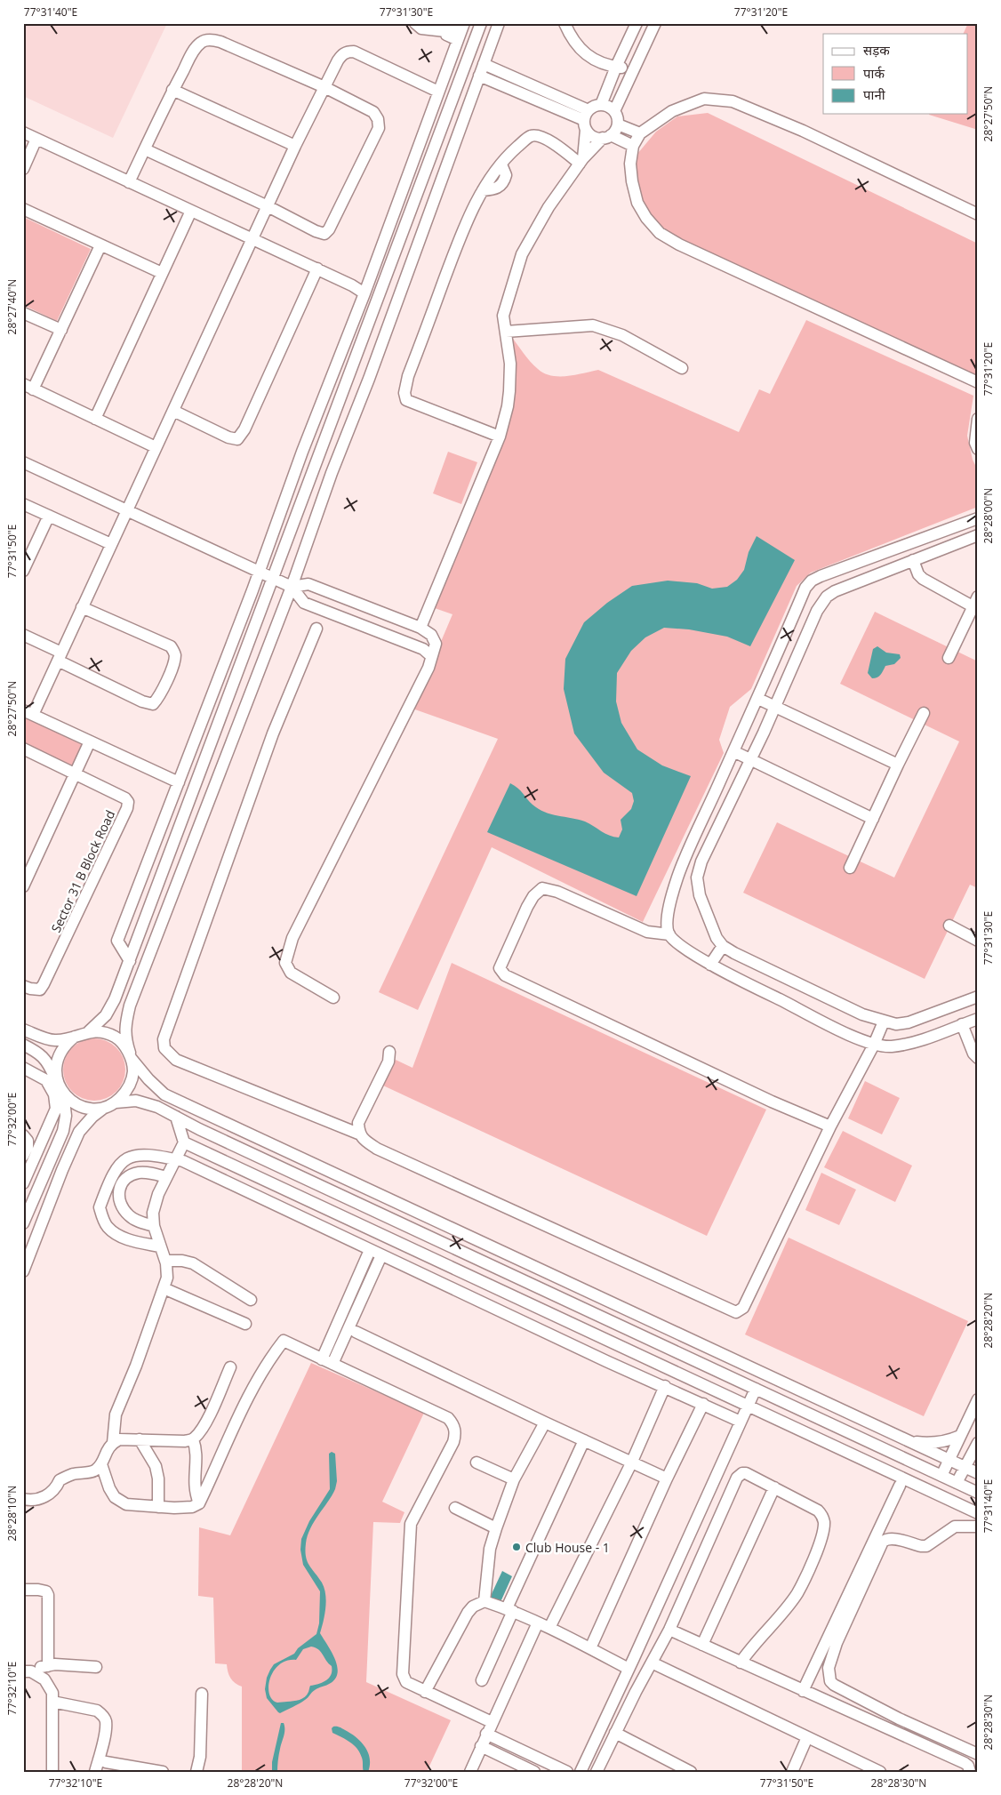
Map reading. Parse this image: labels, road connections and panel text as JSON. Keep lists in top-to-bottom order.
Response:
{
  "streets": {
    "street": ["Sector 31 B Block Road"]
  },
  "places": ["Club House - 1"],
  "legend": ["सड़क", "पार्क", "पानी"],
  "coordinates": [
    "77°31'40\"E",
    "77°31'30\"E",
    "77°31'20\"E",
    "28°27'50\"N",
    "28°27'40\"N",
    "28°28'00\"N",
    "77°31'50\"E",
    "77°32'00\"E",
    "28°28'20\"N",
    "28°28'10\"N",
    "77°32'10\"E",
    "28°28'30\"N"
  ]
}
